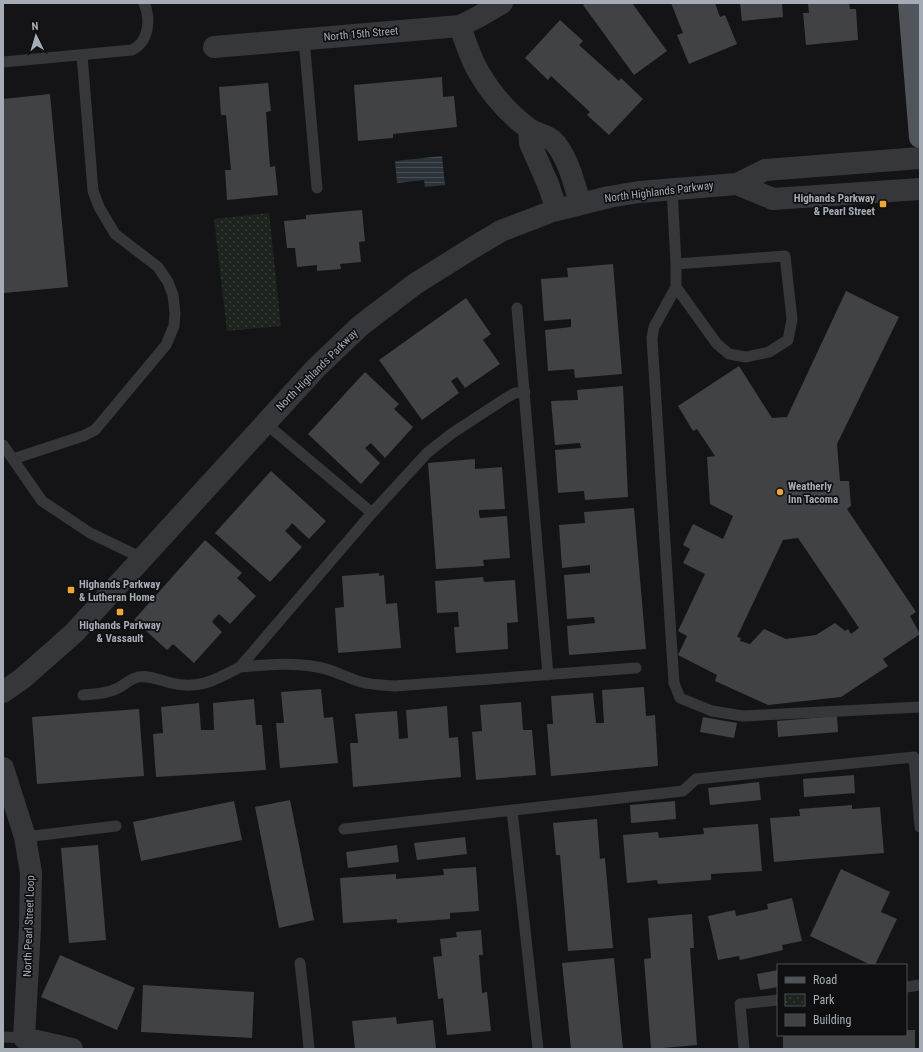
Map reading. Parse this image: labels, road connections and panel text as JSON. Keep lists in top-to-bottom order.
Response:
{
  "streets": {
    "street": ["North 15th Street", "North Highlands Parkway", "North Pearl Street Loop"]
  },
  "places": {
    "transit": ["Highands Parkway & Pearl Street", "Highands Parkway & Lutheran Home", "Highands Parkway & Vassault"],
    "other": ["Weatherly Inn Tacoma"]
  },
  "legend": ["Road", "Park", "Building"],
  "north": "top"
}
